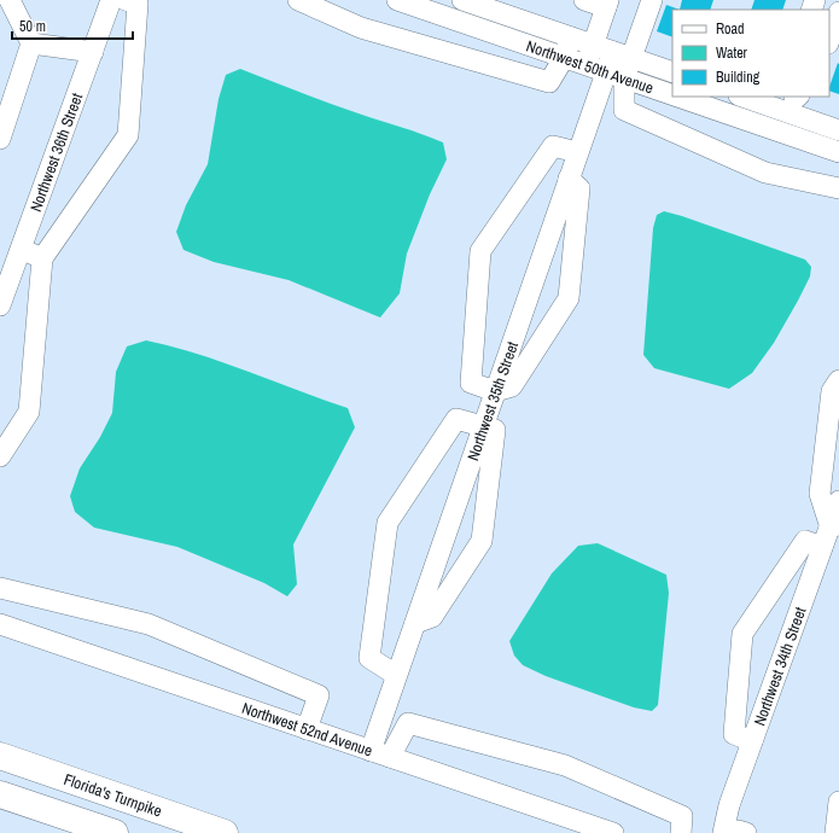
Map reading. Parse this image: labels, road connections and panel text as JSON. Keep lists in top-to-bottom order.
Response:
{
  "streets": {
    "highway": ["Florida's Turnpike"],
    "street": [
      "Northwest 50th Avenue",
      "Northwest 36th Street",
      "Northwest 35th Street",
      "Northwest 34th Street",
      "Northwest 52nd Avenue"
    ]
  },
  "crossings": [
    ["Northwest 50th Avenue", "Northwest 35th Street"],
    ["Northwest 35th Street", "Northwest 52nd Avenue"]
  ],
  "legend": ["Road", "Water", "Building"],
  "scale_bar": "50 m"
}
